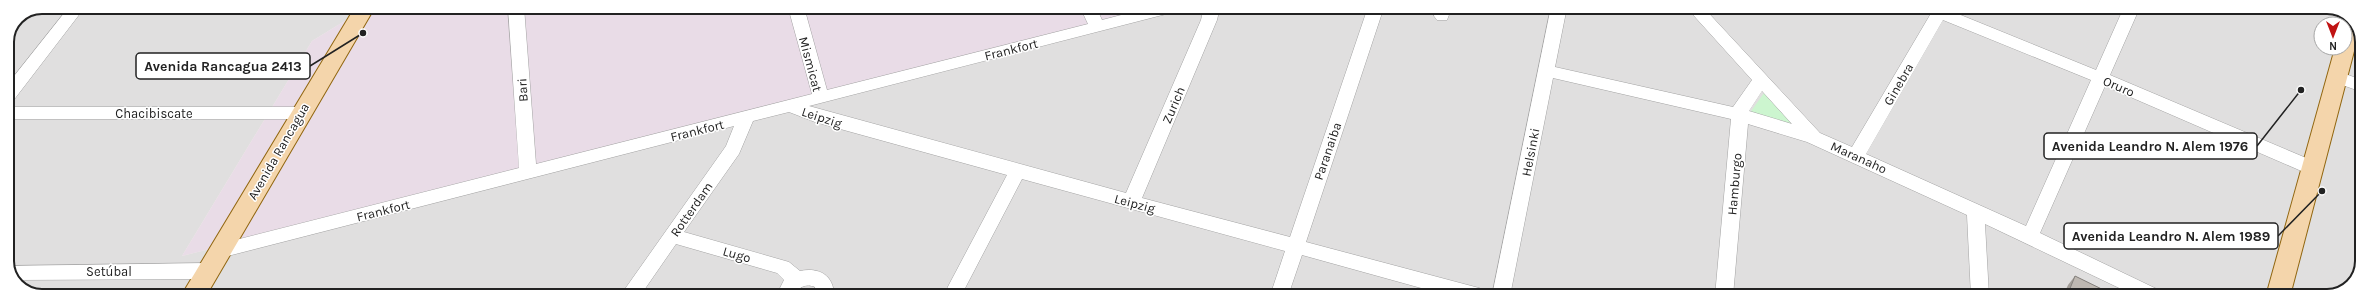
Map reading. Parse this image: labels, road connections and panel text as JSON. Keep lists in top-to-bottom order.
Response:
{
  "streets": {
    "main road": ["Avenida Rancagua"],
    "street": [
      "Frankfort",
      "Mismicat",
      "Ginebra",
      "Oruro",
      "Bari",
      "Zurich",
      "Chacibiscate",
      "Leipzig",
      "Paranaiba",
      "Helsinki",
      "Maranaho",
      "Hamburgo",
      "Rotterdam",
      "Lugo",
      "Setúbal"
    ]
  },
  "crossings": [
    ["Frankfort", "Mismicat"],
    ["Frankfort", "Bari"],
    ["Frankfort", "Leipzig"],
    ["Frankfort", "Avenida Rancagua"],
    ["Frankfort", "Rotterdam"],
    ["Frankfort", "Setúbal"],
    ["Ginebra", "Maranaho"],
    ["Zurich", "Leipzig"],
    ["Chacibiscate", "Avenida Rancagua"],
    ["Leipzig", "Paranaiba"],
    ["Avenida Rancagua", "Setúbal"],
    ["Helsinki", "Maranaho"],
    ["Maranaho", "Hamburgo"],
    ["Rotterdam", "Lugo"]
  ],
  "places": ["Avenida Rancagua 2413", "Avenida Leandro N. Alem 1976", "Avenida Leandro N. Alem 1989"],
  "north": "bottom"
}
